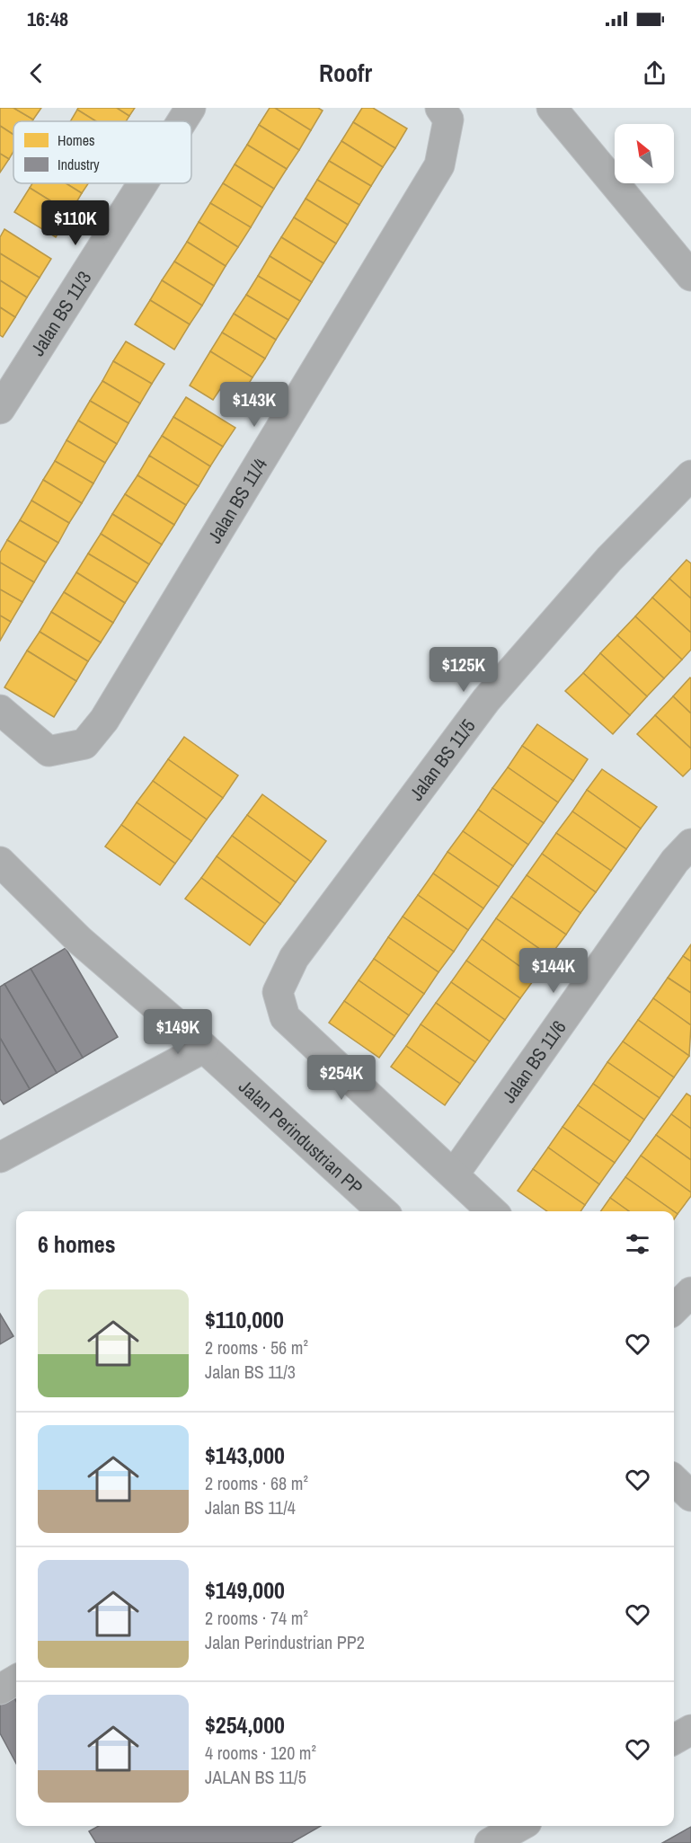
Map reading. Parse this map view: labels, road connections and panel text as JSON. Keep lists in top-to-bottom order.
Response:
{
  "streets": {
    "street": [
      "Jalan BS 11/3",
      "Jalan BS 11/4",
      "Jalan BS 11/5",
      "Jalan BS 11/6",
      "Jalan Perindustrian PP"
    ]
  },
  "crossings": [
    ["Jalan BS 11/5", "Jalan BS 11/6"]
  ],
  "legend": ["Homes", "Industry"],
  "north": "top left",
  "page": {
    "status": "16:48",
    "header": "Roofr",
    "price": [
      "$110K",
      "$143K",
      "$125K",
      "$144K",
      "$149K",
      "$254K"
    ],
    "heading": "6 homes",
    "list": [
      {
        "name": "$110,000",
        "note": "2 rooms · 56 m² · Jalan BS 11/3"
      },
      {
        "name": "$143,000",
        "note": "2 rooms · 68 m² · Jalan BS 11/4"
      },
      {
        "name": "$149,000",
        "note": "2 rooms · 74 m² · Jalan Perindustrian PP2"
      },
      {
        "name": "$254,000",
        "note": "4 rooms · 120 m² · JALAN BS 11/5"
      }
    ]
  }
}
